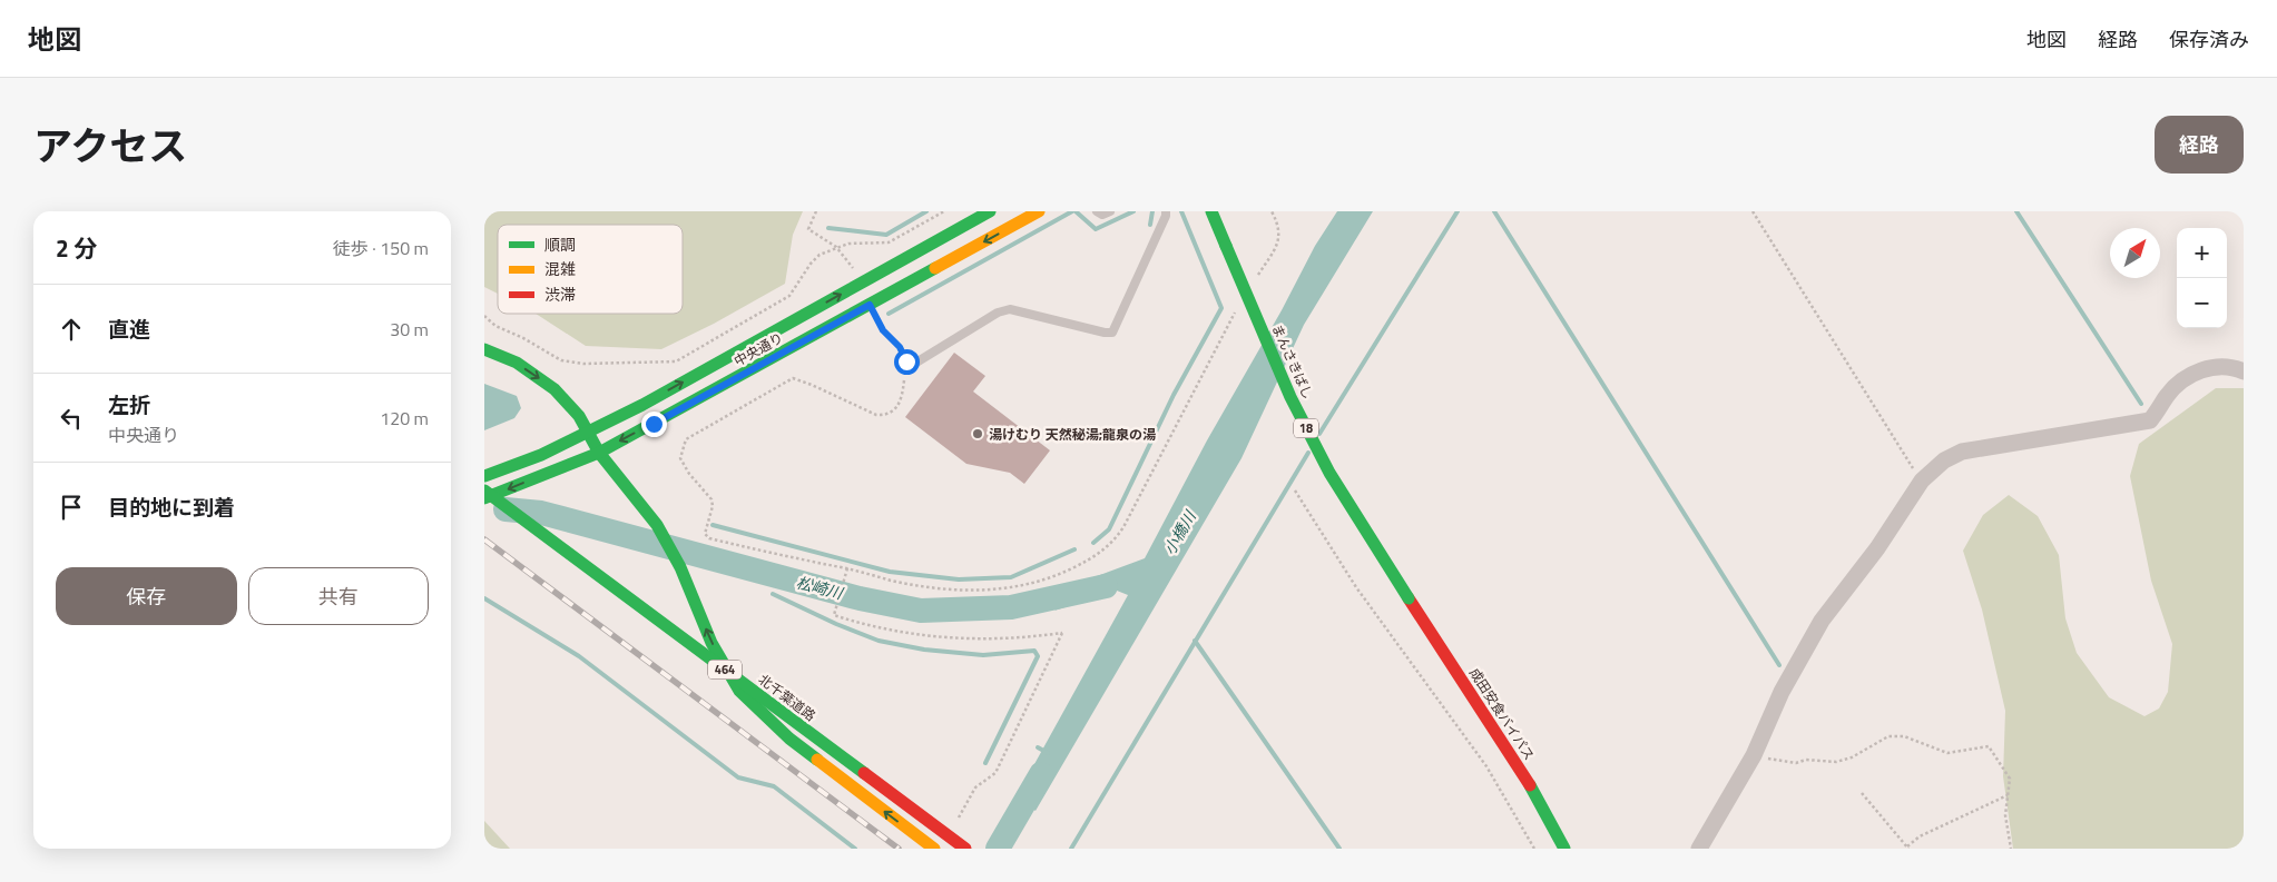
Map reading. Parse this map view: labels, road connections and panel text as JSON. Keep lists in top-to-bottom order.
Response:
{
  "streets": {
    "main road": [
      "中央通り",
      "まんさきばし",
      "18",
      "464",
      "北千葉道路",
      "成田安食バイパス"
    ]
  },
  "crossings": [
    ["まんさきばし", "成田安食バイパス"]
  ],
  "water": ["小橋川", "松崎川"],
  "places": ["湯けむり 天然秘湯;龍泉の湯"],
  "legend": ["順調", "混雑", "渋滞"],
  "north": "top right",
  "page": {
    "header": "地図",
    "nav": ["地図", "経路", "保存済み"],
    "title": "アクセス",
    "buttons": [
      "経路",
      ["保存", "共有"]
    ],
    "heading": ["2 分", "徒歩 · 150 m"],
    "map_buttons": ["+", "−"],
    "list": [
      ["直進", "30 m"],
      ["左折", "中央通り", "120 m"],
      "目的地に到着"
    ]
  }
}
